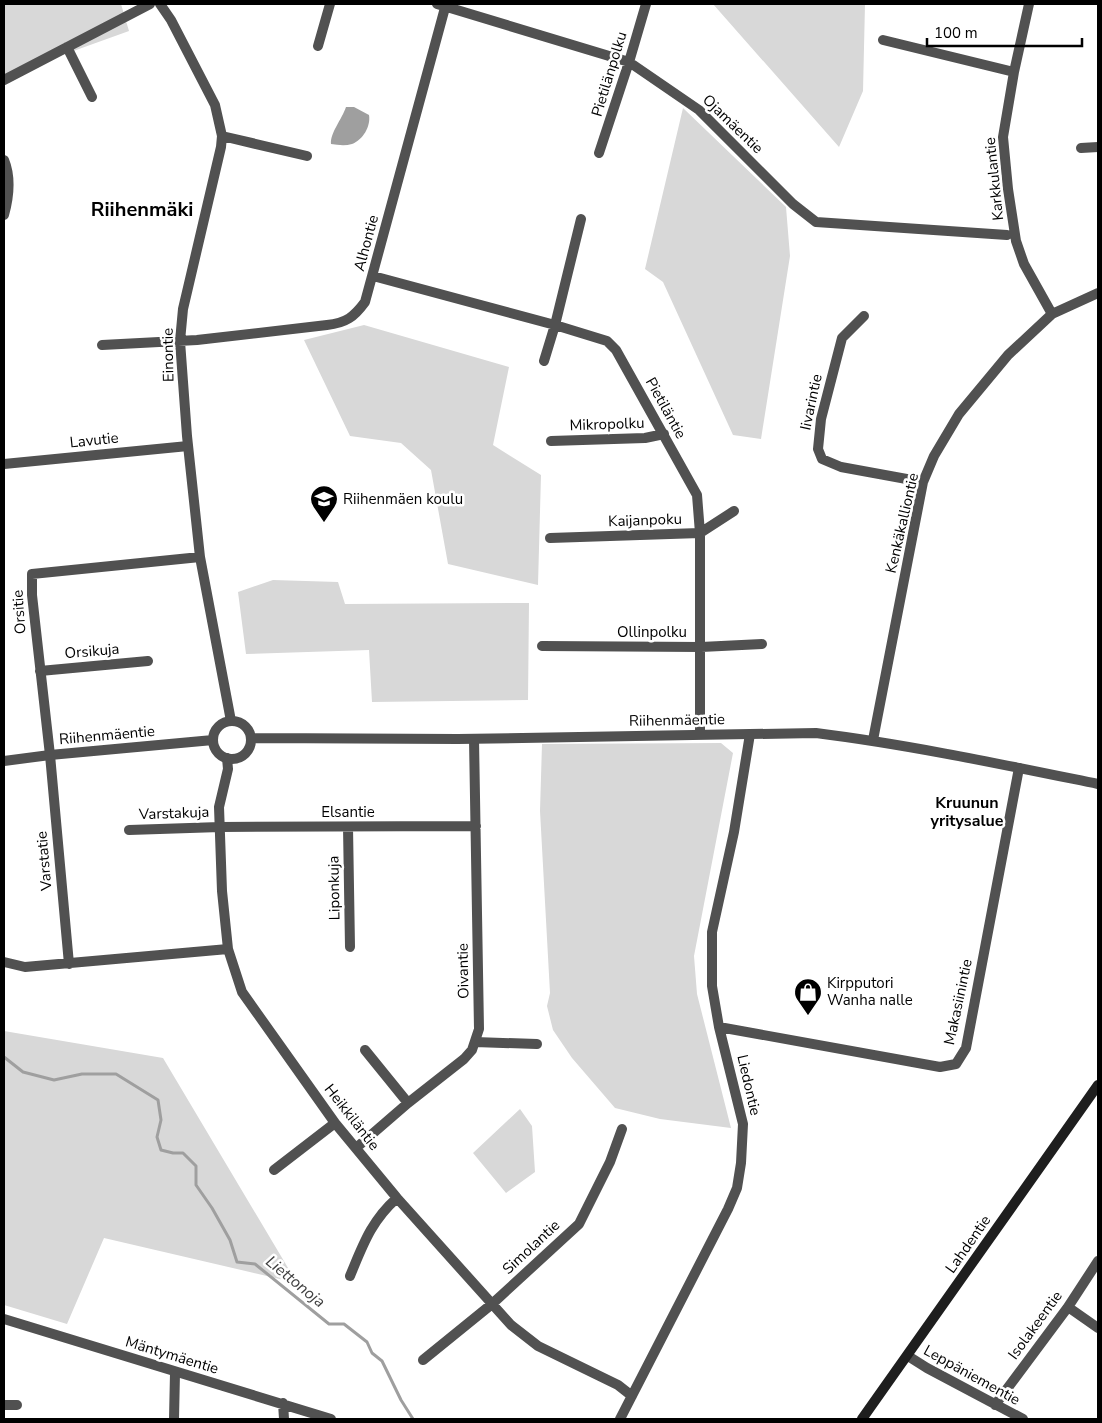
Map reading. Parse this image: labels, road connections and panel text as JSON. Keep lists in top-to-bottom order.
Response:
{
  "streets": {
    "main road": ["Lahdentie"],
    "street": [
      "Pietilänpolku",
      "Ojamäentie",
      "Karkkulantie",
      "Alhontie",
      "Einontie",
      "Iivarintie",
      "Pietiläntie",
      "Mikropolku",
      "Lavutie",
      "Kaijanpoku",
      "Kenkäkalliontie",
      "Orsitie",
      "Ollinpolku",
      "Orsikuja",
      "Riihenmäentie",
      "Elsantie",
      "Varstakuja",
      "Varstatie",
      "Liponkuja",
      "Oivantie",
      "Makasiinintie",
      "Liedontie",
      "Heikkiläntie",
      "Simolantie",
      "Isolakeentie",
      "Mäntymäentie",
      "Leppäniementie"
    ]
  },
  "crossings": [
    ["Pietilänpolku", "Ojamäentie"],
    ["Ojamäentie", "Alhontie"],
    ["Karkkulantie", "Kenkäkalliontie"],
    ["Alhontie", "Einontie"],
    ["Alhontie", "Pietiläntie"],
    ["Einontie", "Lavutie"],
    ["Einontie", "Orsitie"],
    ["Einontie", "Riihenmäentie"],
    ["Einontie", "Heikkiläntie"],
    ["Iivarintie", "Kenkäkalliontie"],
    ["Pietiläntie", "Mikropolku"],
    ["Pietiläntie", "Kaijanpoku"],
    ["Pietiläntie", "Ollinpolku"],
    ["Pietiläntie", "Riihenmäentie"],
    ["Kenkäkalliontie", "Riihenmäentie"],
    ["Orsitie", "Orsikuja"],
    ["Orsitie", "Riihenmäentie"],
    ["Orsitie", "Varstatie"],
    ["Riihenmäentie", "Varstatie"],
    ["Riihenmäentie", "Oivantie"],
    ["Riihenmäentie", "Makasiinintie"],
    ["Riihenmäentie", "Liedontie"],
    ["Riihenmäentie", "Heikkiläntie"],
    ["Elsantie", "Varstakuja"],
    ["Elsantie", "Liponkuja"],
    ["Elsantie", "Oivantie"],
    ["Elsantie", "Heikkiläntie"],
    ["Varstakuja", "Heikkiläntie"],
    ["Oivantie", "Heikkiläntie"],
    ["Makasiinintie", "Liedontie"],
    ["Liedontie", "Heikkiläntie"],
    ["Heikkiläntie", "Simolantie"],
    ["Lahdentie", "Leppäniementie"],
    ["Isolakeentie", "Leppäniementie"]
  ],
  "districts": ["Riihenmäki", "Kruunun yritysalue"],
  "water": ["Liettonoja"],
  "places": {
    "school or university": ["Riihenmäen koulu"],
    "shop": ["Kirpputori Wanha nalle"]
  },
  "scale_bar": "100 m"
}
